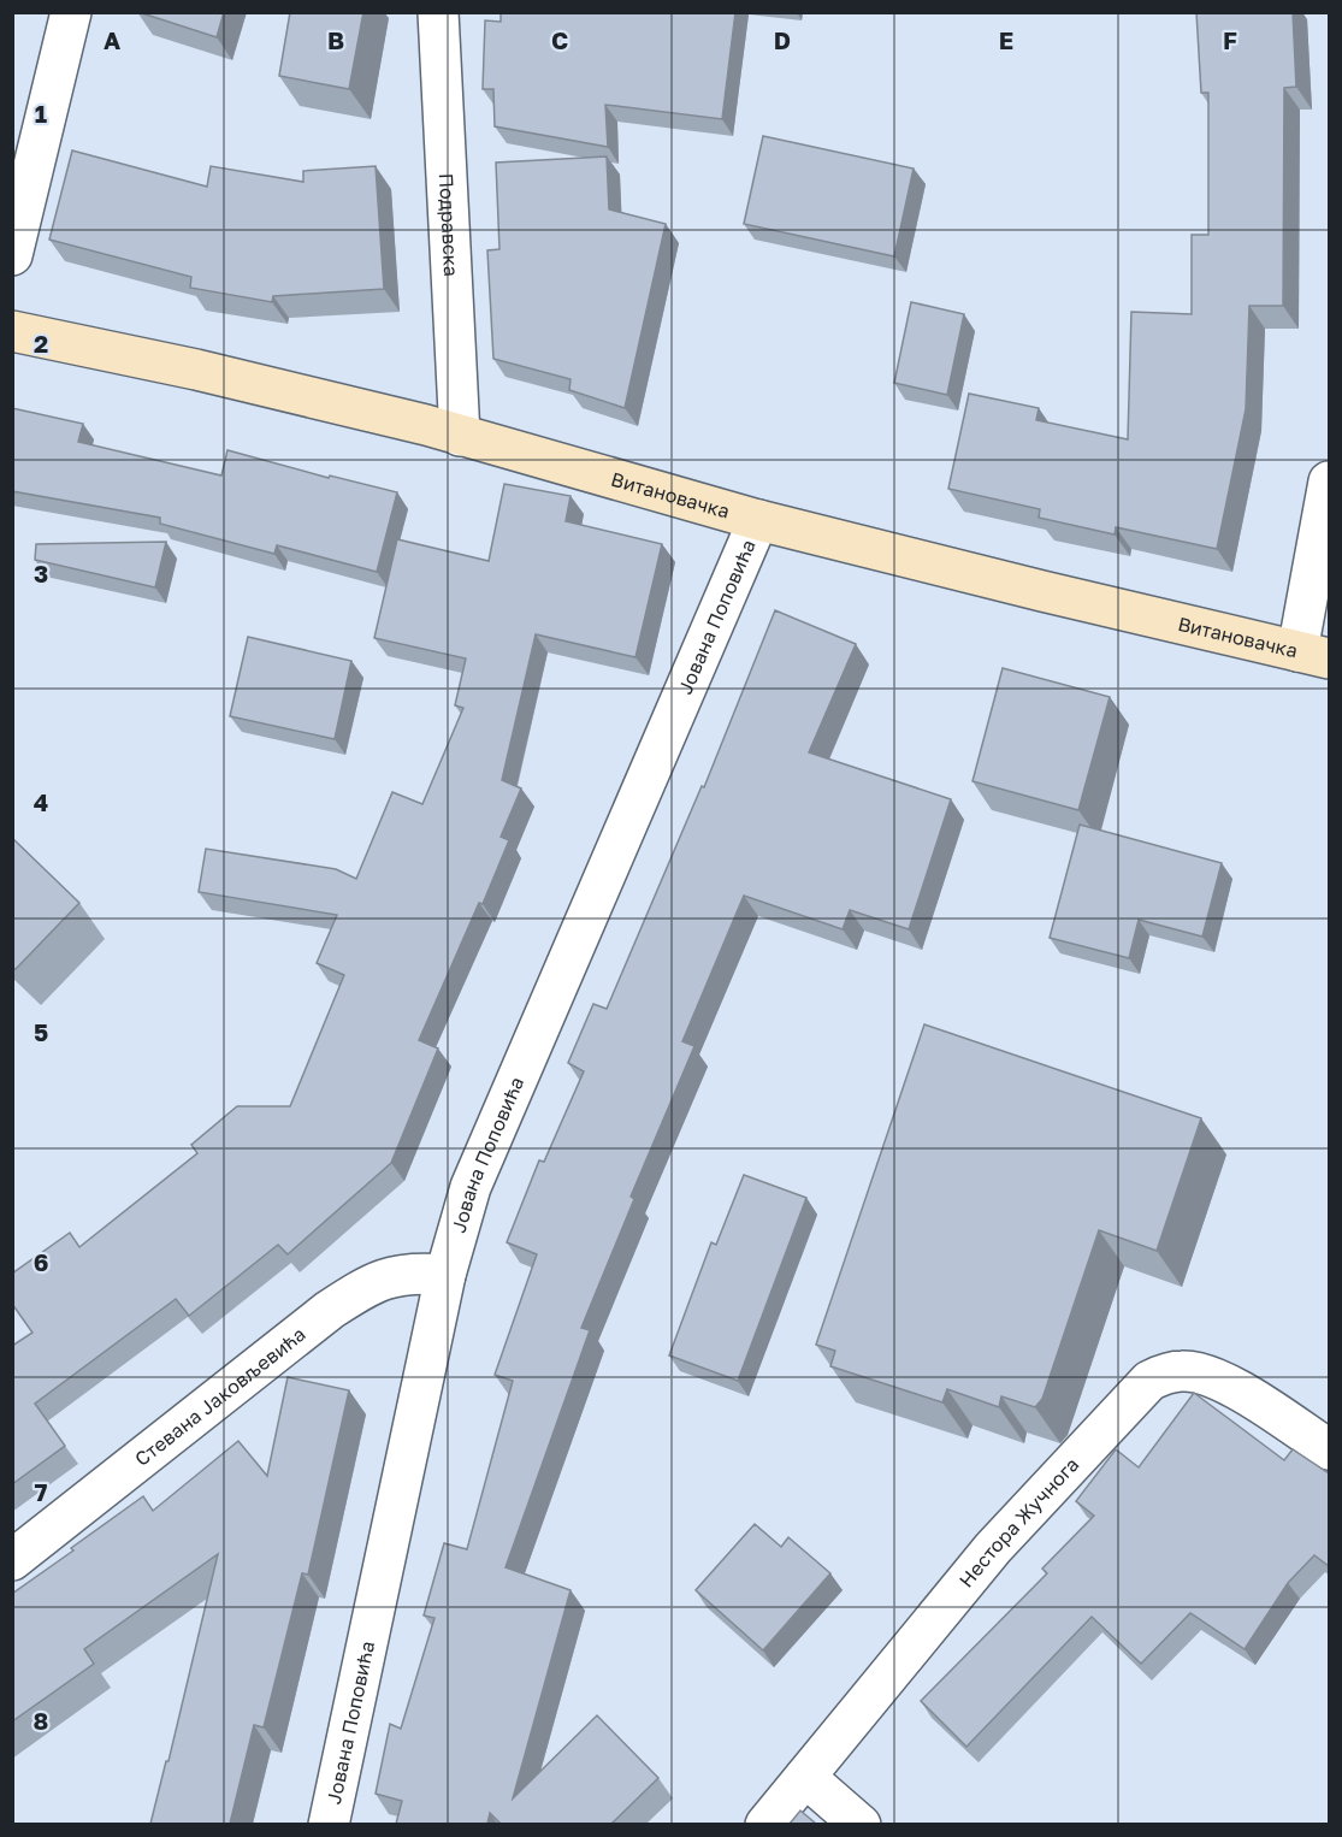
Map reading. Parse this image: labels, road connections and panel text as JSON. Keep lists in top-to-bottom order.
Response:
{
  "streets": {
    "street": [
      "Подравска",
      "Витановачка",
      "Јована Поповића",
      "Стевана Јаковљевића",
      "Нестора Жучнога"
    ]
  },
  "crossings": [
    ["Подравска", "Витановачка"],
    ["Витановачка", "Јована Поповића"],
    ["Јована Поповића", "Стевана Јаковљевића"]
  ],
  "grid": {
    "columns": [
      "A",
      "B",
      "C",
      "D",
      "E",
      "F"
    ],
    "rows": [
      "1",
      "2",
      "3",
      "4",
      "5",
      "6",
      "7",
      "8"
    ]
  }
}
